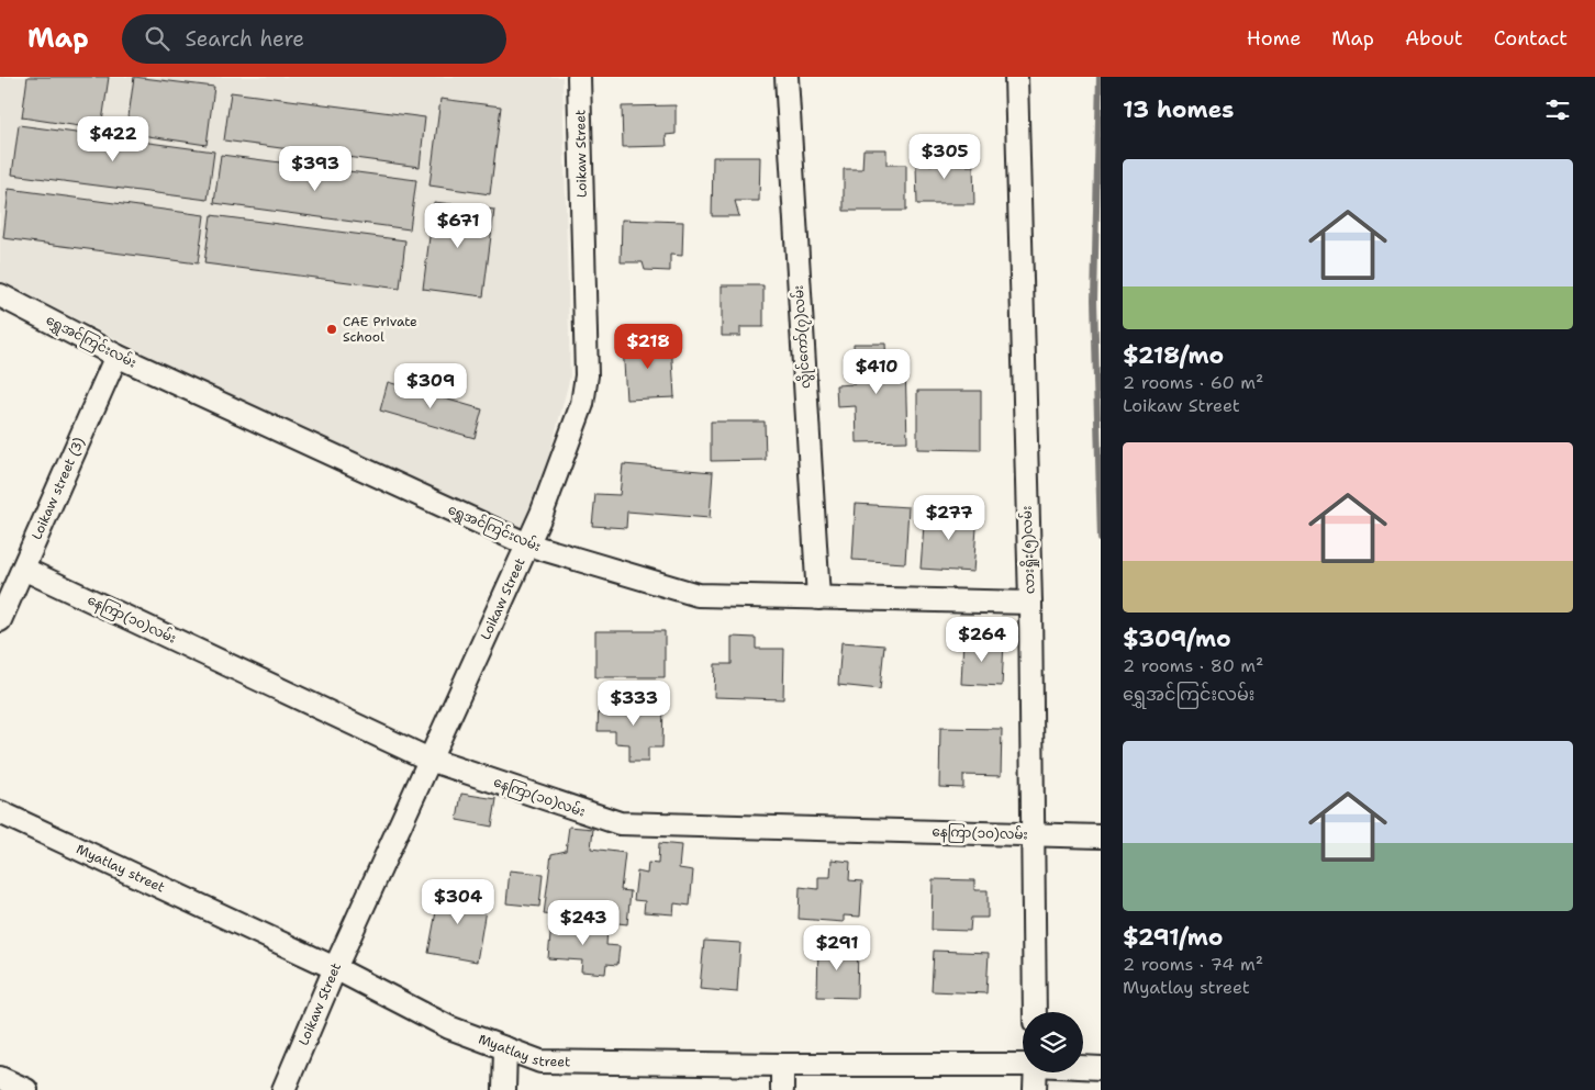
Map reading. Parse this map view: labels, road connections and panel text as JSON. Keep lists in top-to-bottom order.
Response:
{
  "streets": {
    "street": [
      "Loikaw Street",
      "လွိုင်ကော်(၇)လမ်း",
      "ရွှေအင်ကြင်းလမ်း",
      "Loikaw street (3)",
      "လားရှိုး(၅)လမ်း",
      "နေကြာ(၁၀)လမ်း",
      "Myatlay street"
    ]
  },
  "crossings": [
    ["Loikaw Street", "ရွှေအင်ကြင်းလမ်း"],
    ["Loikaw Street", "နေကြာ(၁၀)လမ်း"],
    ["Loikaw Street", "Myatlay street"],
    ["လွိုင်ကော်(၇)လမ်း", "ရွှေအင်ကြင်းလမ်း"],
    ["ရွှေအင်ကြင်းလမ်း", "Loikaw street (3)"],
    ["ရွှေအင်ကြင်းလမ်း", "လားရှိုး(၅)လမ်း"],
    ["Loikaw street (3)", "နေကြာ(၁၀)လမ်း"],
    ["လားရှိုး(၅)လမ်း", "နေကြာ(၁၀)လမ်း"]
  ],
  "places": ["CAE Private School"],
  "page": {
    "header": "Map",
    "search": "Search here",
    "nav": [
      "Home",
      "Map",
      "About",
      "Contact"
    ],
    "heading": "13 homes",
    "price": [
      "$422",
      "$305",
      "$393",
      "$671",
      "$218",
      "$410",
      "$309",
      "$277",
      "$264",
      "$333",
      "$304",
      "$243",
      "$291"
    ],
    "list": [
      {
        "name": "$218/mo",
        "note": "2 rooms · 60 m² · Loikaw Street"
      },
      {
        "name": "$309/mo",
        "note": "2 rooms · 80 m² · ရွှေအင်ကြင်းလမ်း"
      },
      {
        "name": "$291/mo",
        "note": "2 rooms · 74 m² · Myatlay street"
      }
    ]
  }
}
